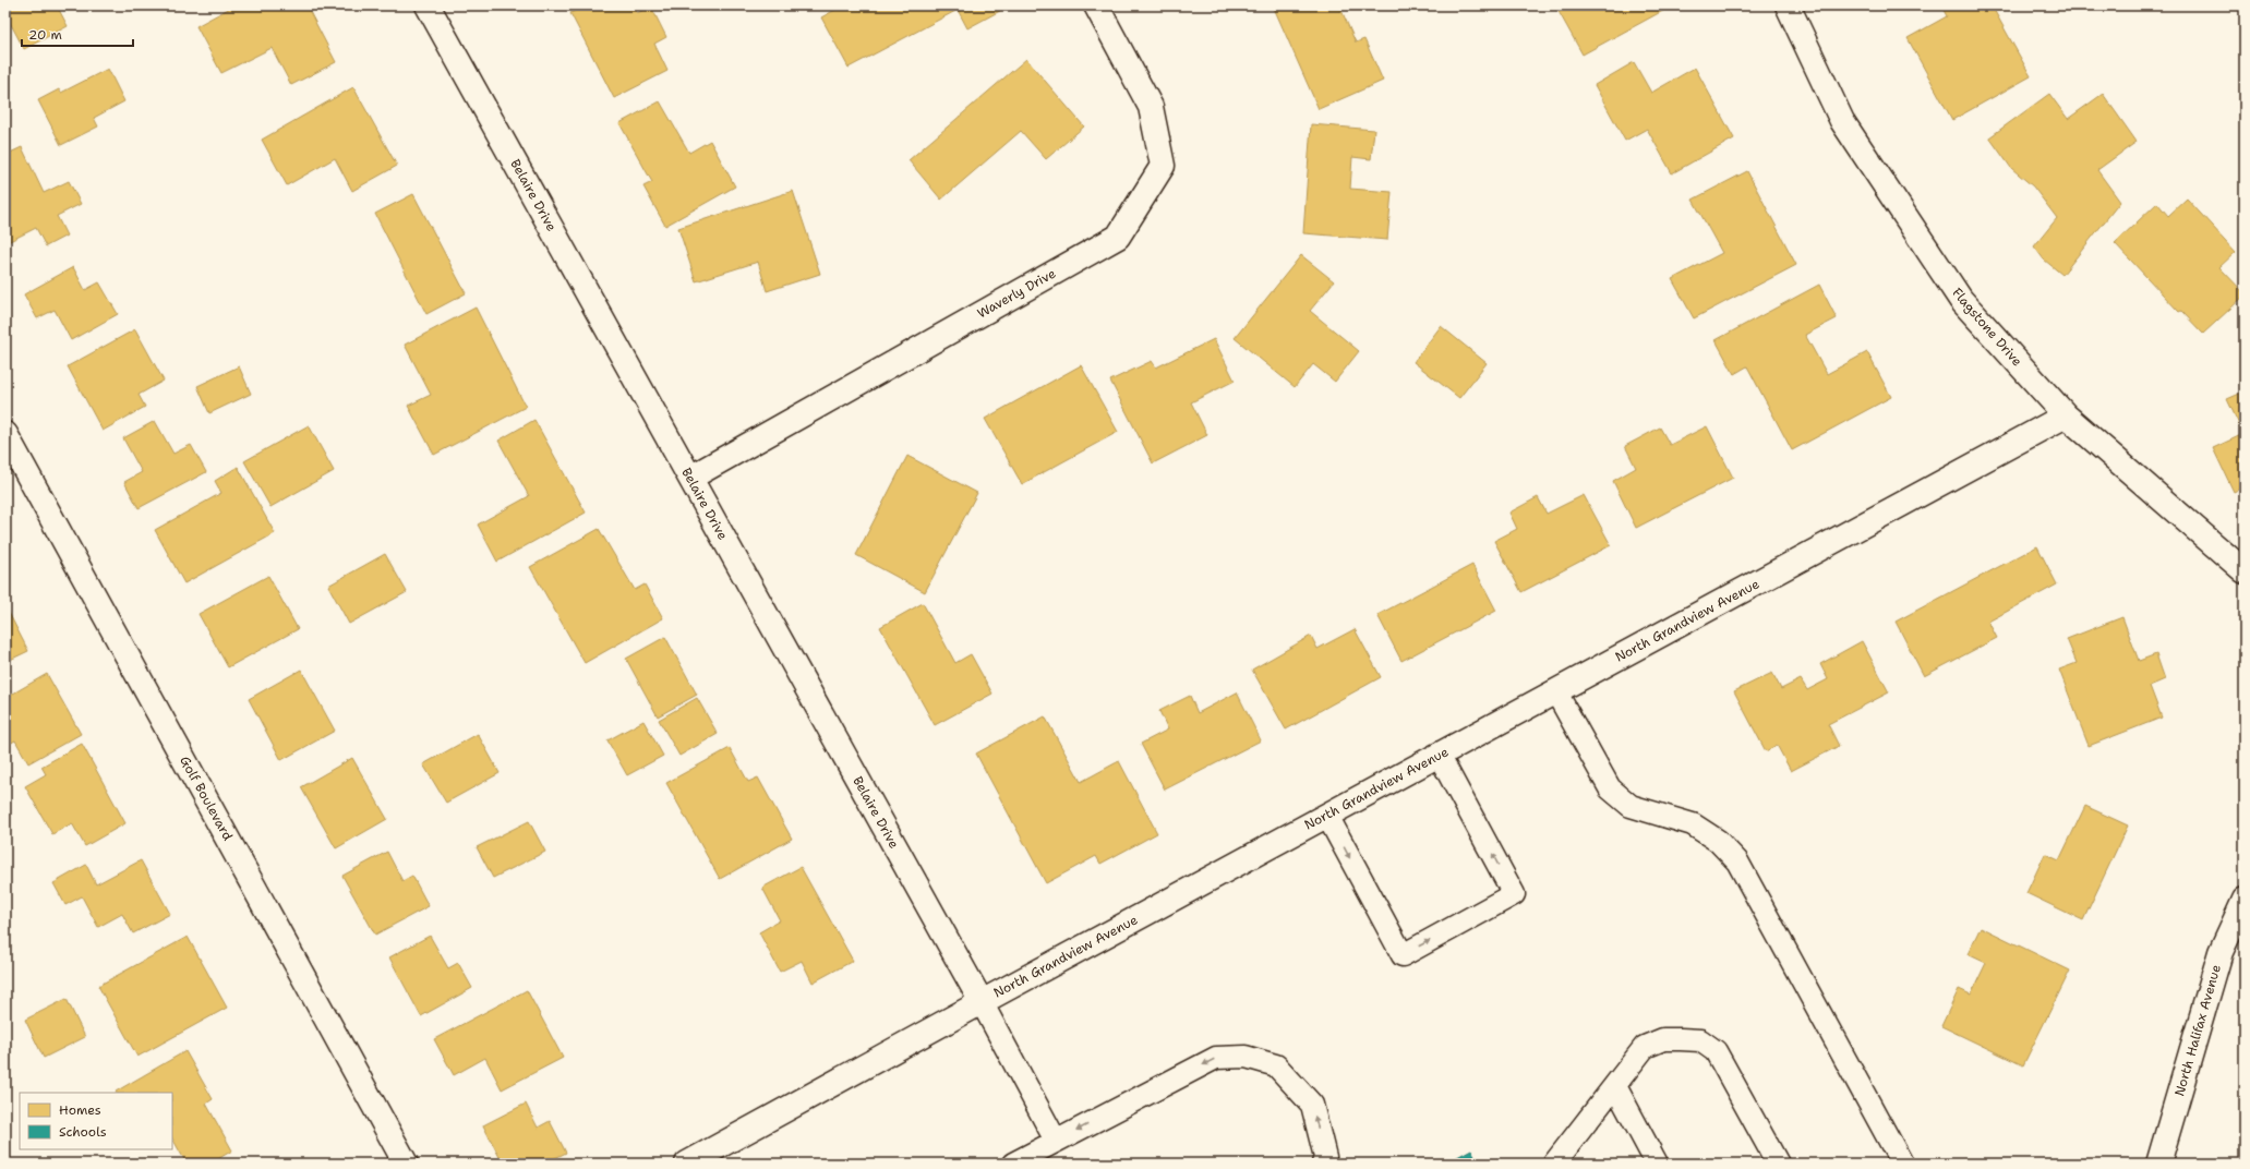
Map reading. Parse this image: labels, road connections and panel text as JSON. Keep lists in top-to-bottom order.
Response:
{
  "streets": {
    "street": [
      "Belaire Drive",
      "Waverly Drive",
      "Flagstone Drive",
      "North Grandview Avenue",
      "Golf Boulevard",
      "North Halifax Avenue"
    ]
  },
  "crossings": [
    ["Belaire Drive", "Waverly Drive"],
    ["Belaire Drive", "North Grandview Avenue"],
    ["Flagstone Drive", "North Grandview Avenue"]
  ],
  "legend": ["Homes", "Schools"],
  "scale_bar": "20 m"
}
